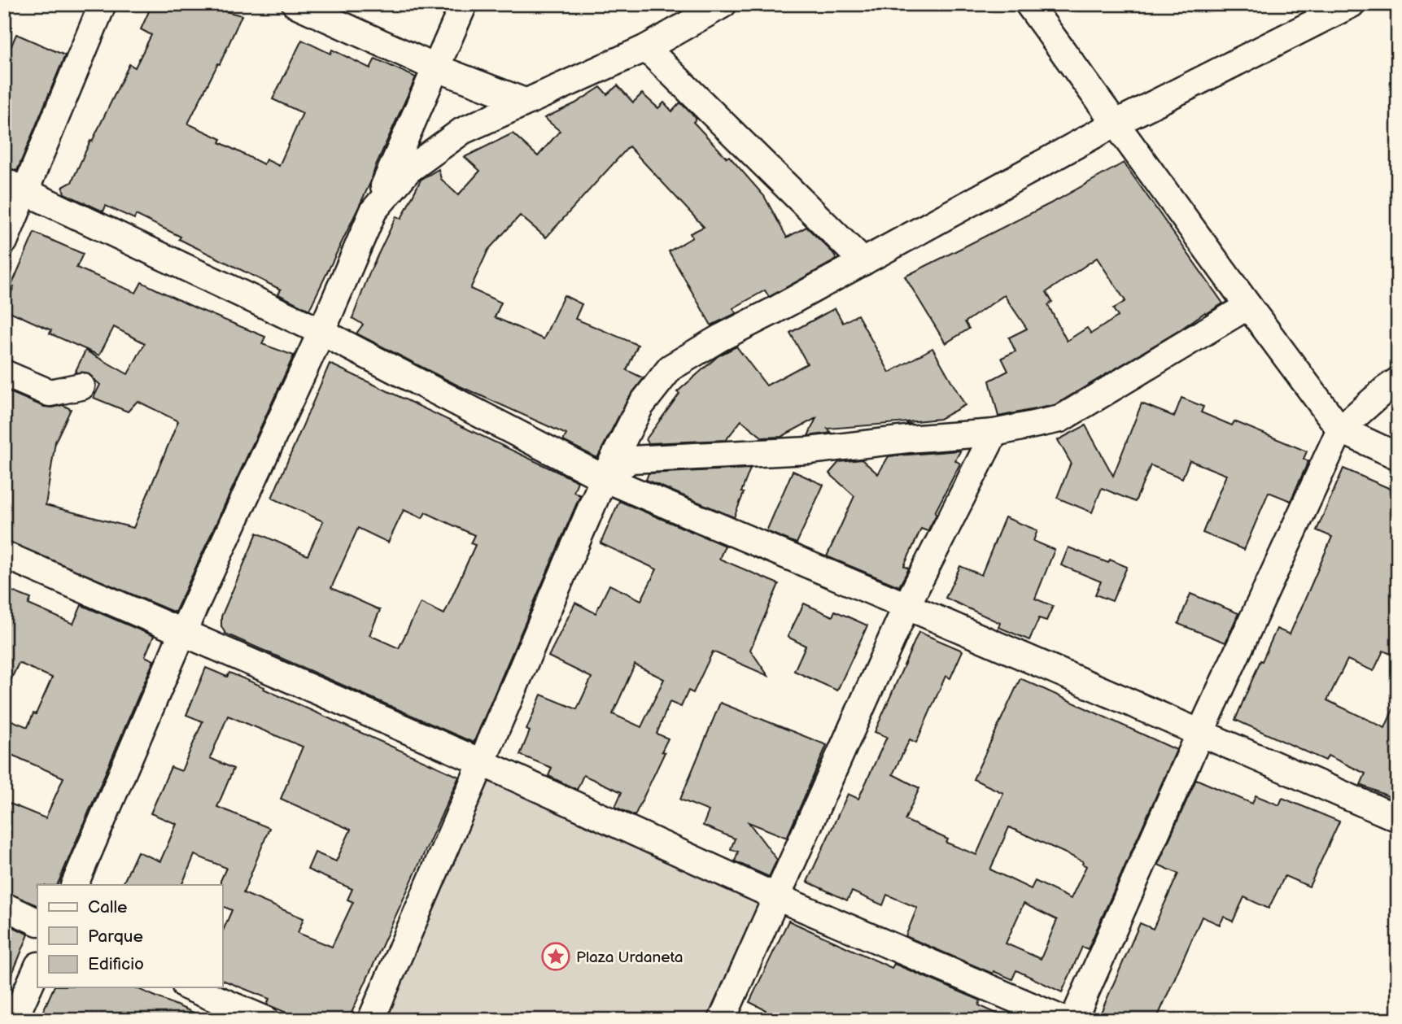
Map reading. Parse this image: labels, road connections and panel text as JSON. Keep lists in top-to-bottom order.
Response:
{
  "places": {
    "place": ["Plaza Urdaneta"]
  },
  "legend": ["Calle", "Parque", "Edificio"]
}
